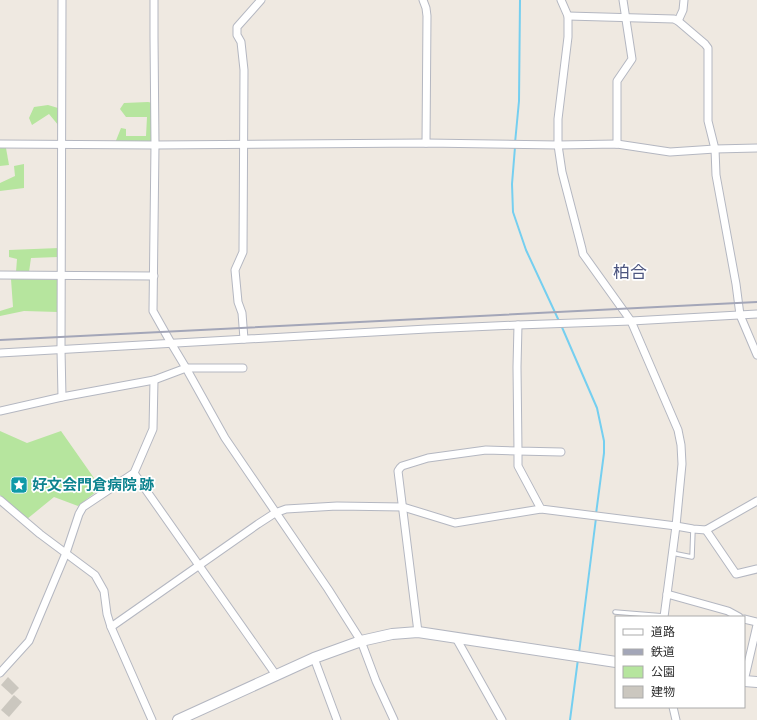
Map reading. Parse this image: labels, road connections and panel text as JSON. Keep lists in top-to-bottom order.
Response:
{
  "districts": ["柏合"],
  "places": {
    "place": ["好文会門倉病院 跡"]
  },
  "legend": [
    "道路",
    "鉄道",
    "公園",
    "建物"
  ]
}
